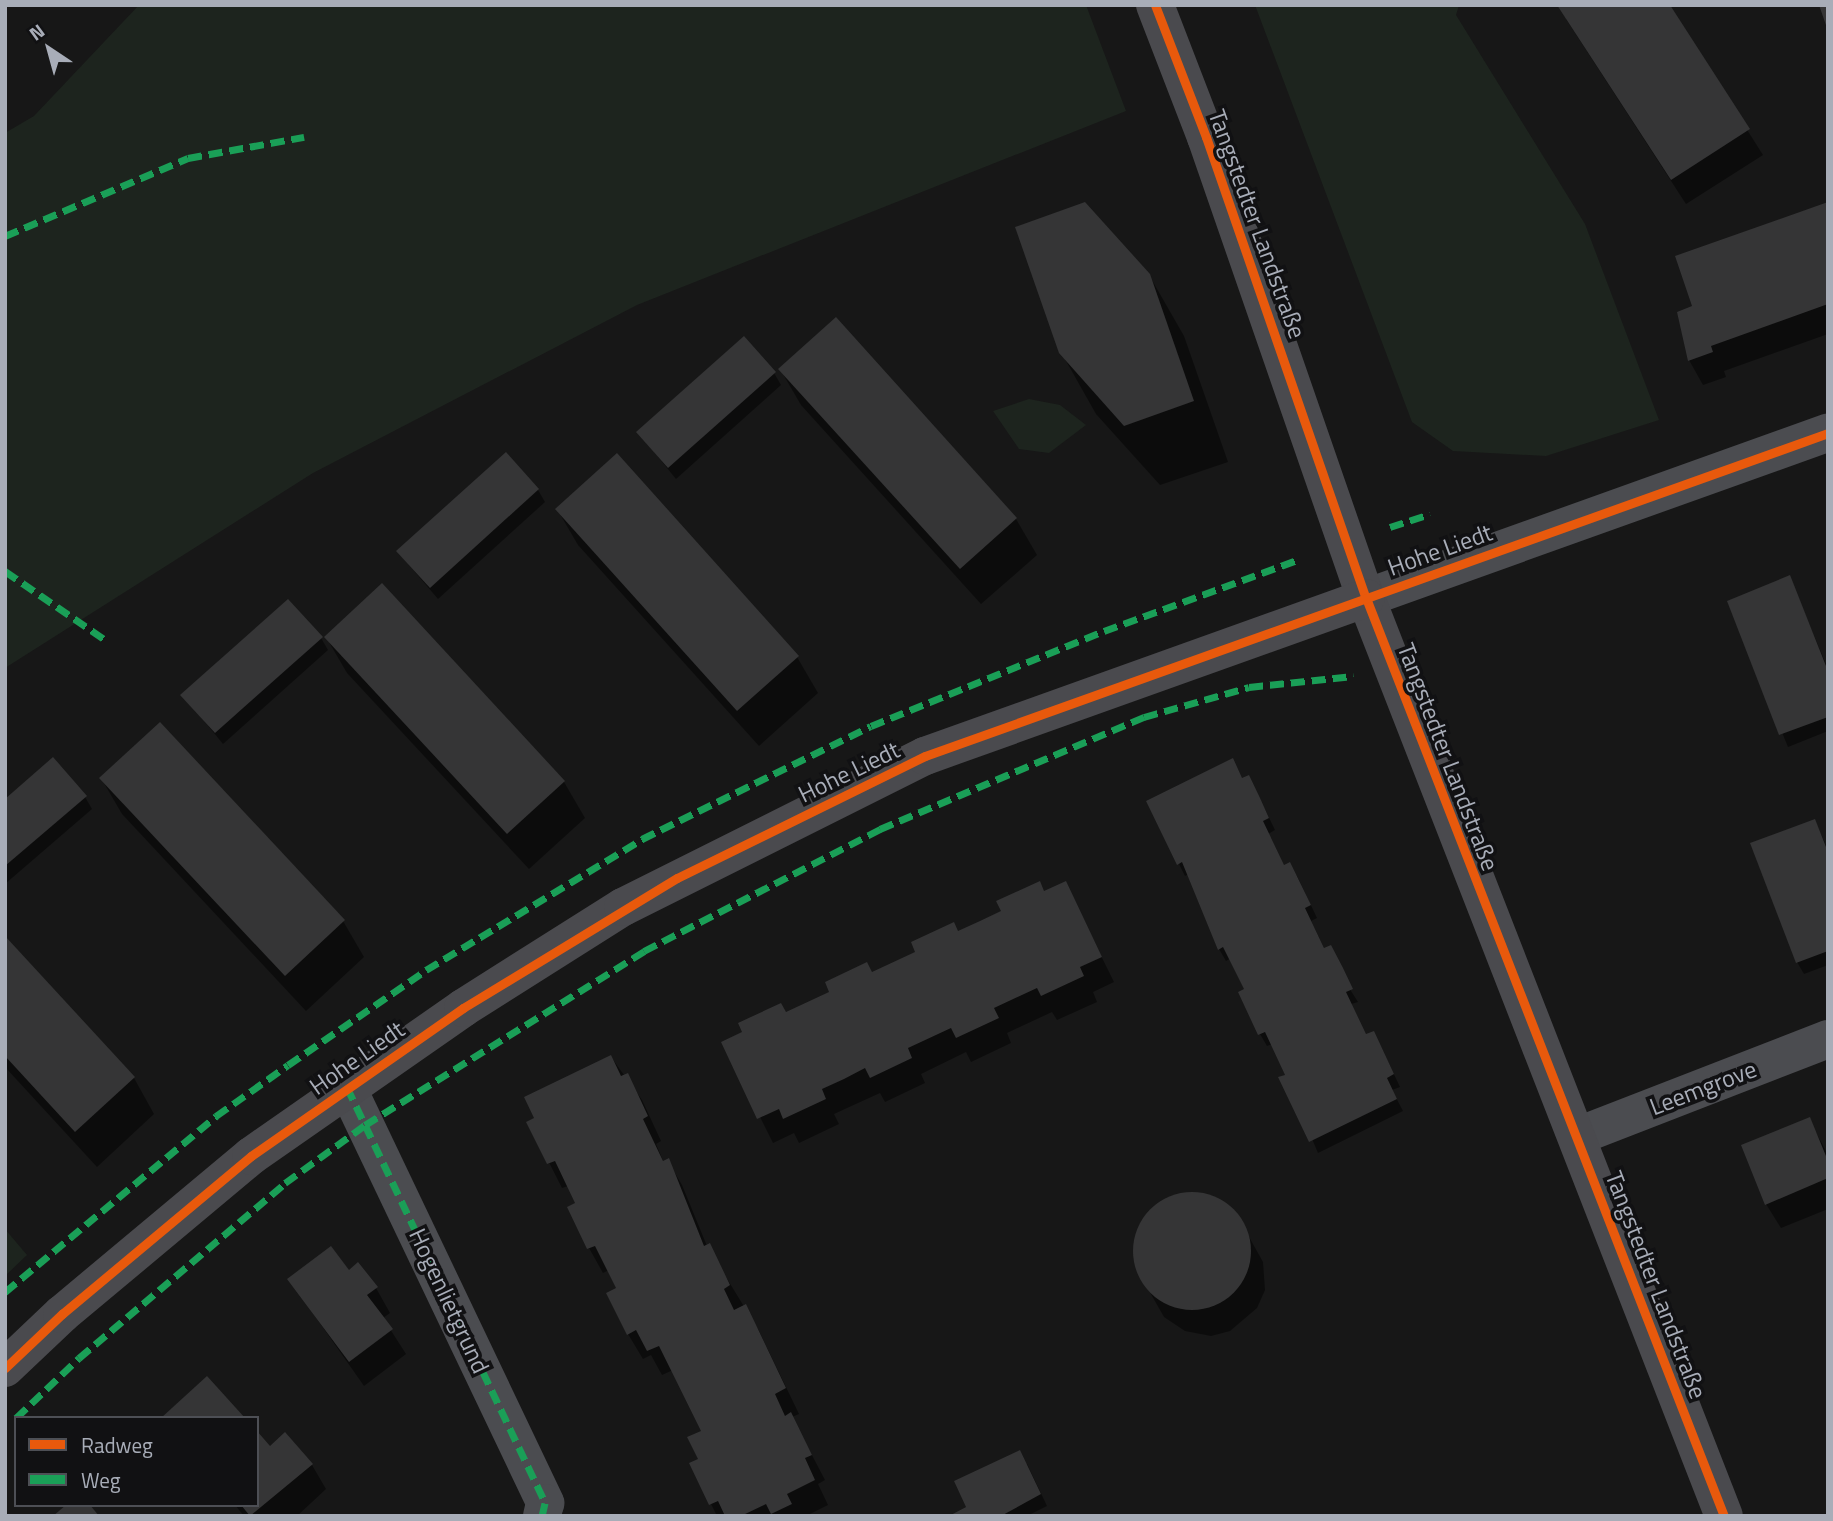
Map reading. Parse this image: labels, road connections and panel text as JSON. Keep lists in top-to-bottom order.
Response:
{
  "streets": {
    "street": [
      "Tangstedter Landstraße",
      "Hohe Liedt",
      "Leemgrove",
      "Hogenlietgrund"
    ]
  },
  "crossings": [
    ["Tangstedter Landstraße", "Hohe Liedt"],
    ["Tangstedter Landstraße", "Leemgrove"],
    ["Hohe Liedt", "Hogenlietgrund"]
  ],
  "legend": ["Radweg", "Weg"],
  "north": "top left"
}
